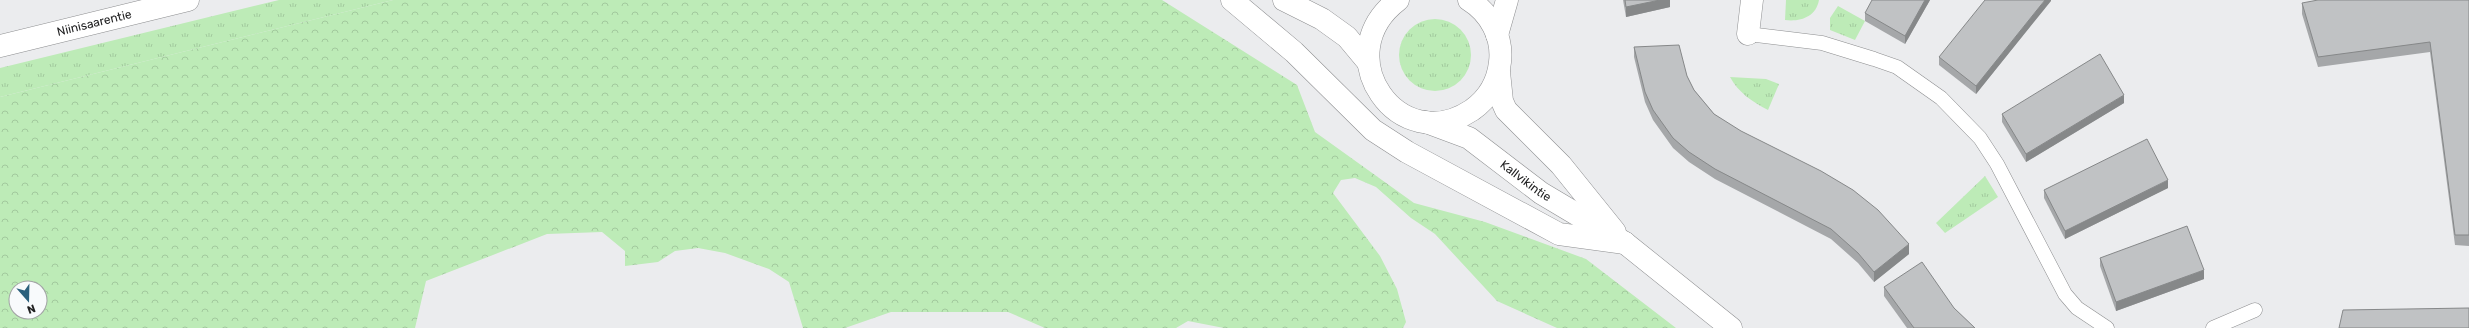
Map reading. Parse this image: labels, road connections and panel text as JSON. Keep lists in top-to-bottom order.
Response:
{
  "streets": {
    "main road": ["Niinisaarentie", "Kallvikintie"]
  },
  "north": "bottom"
}
